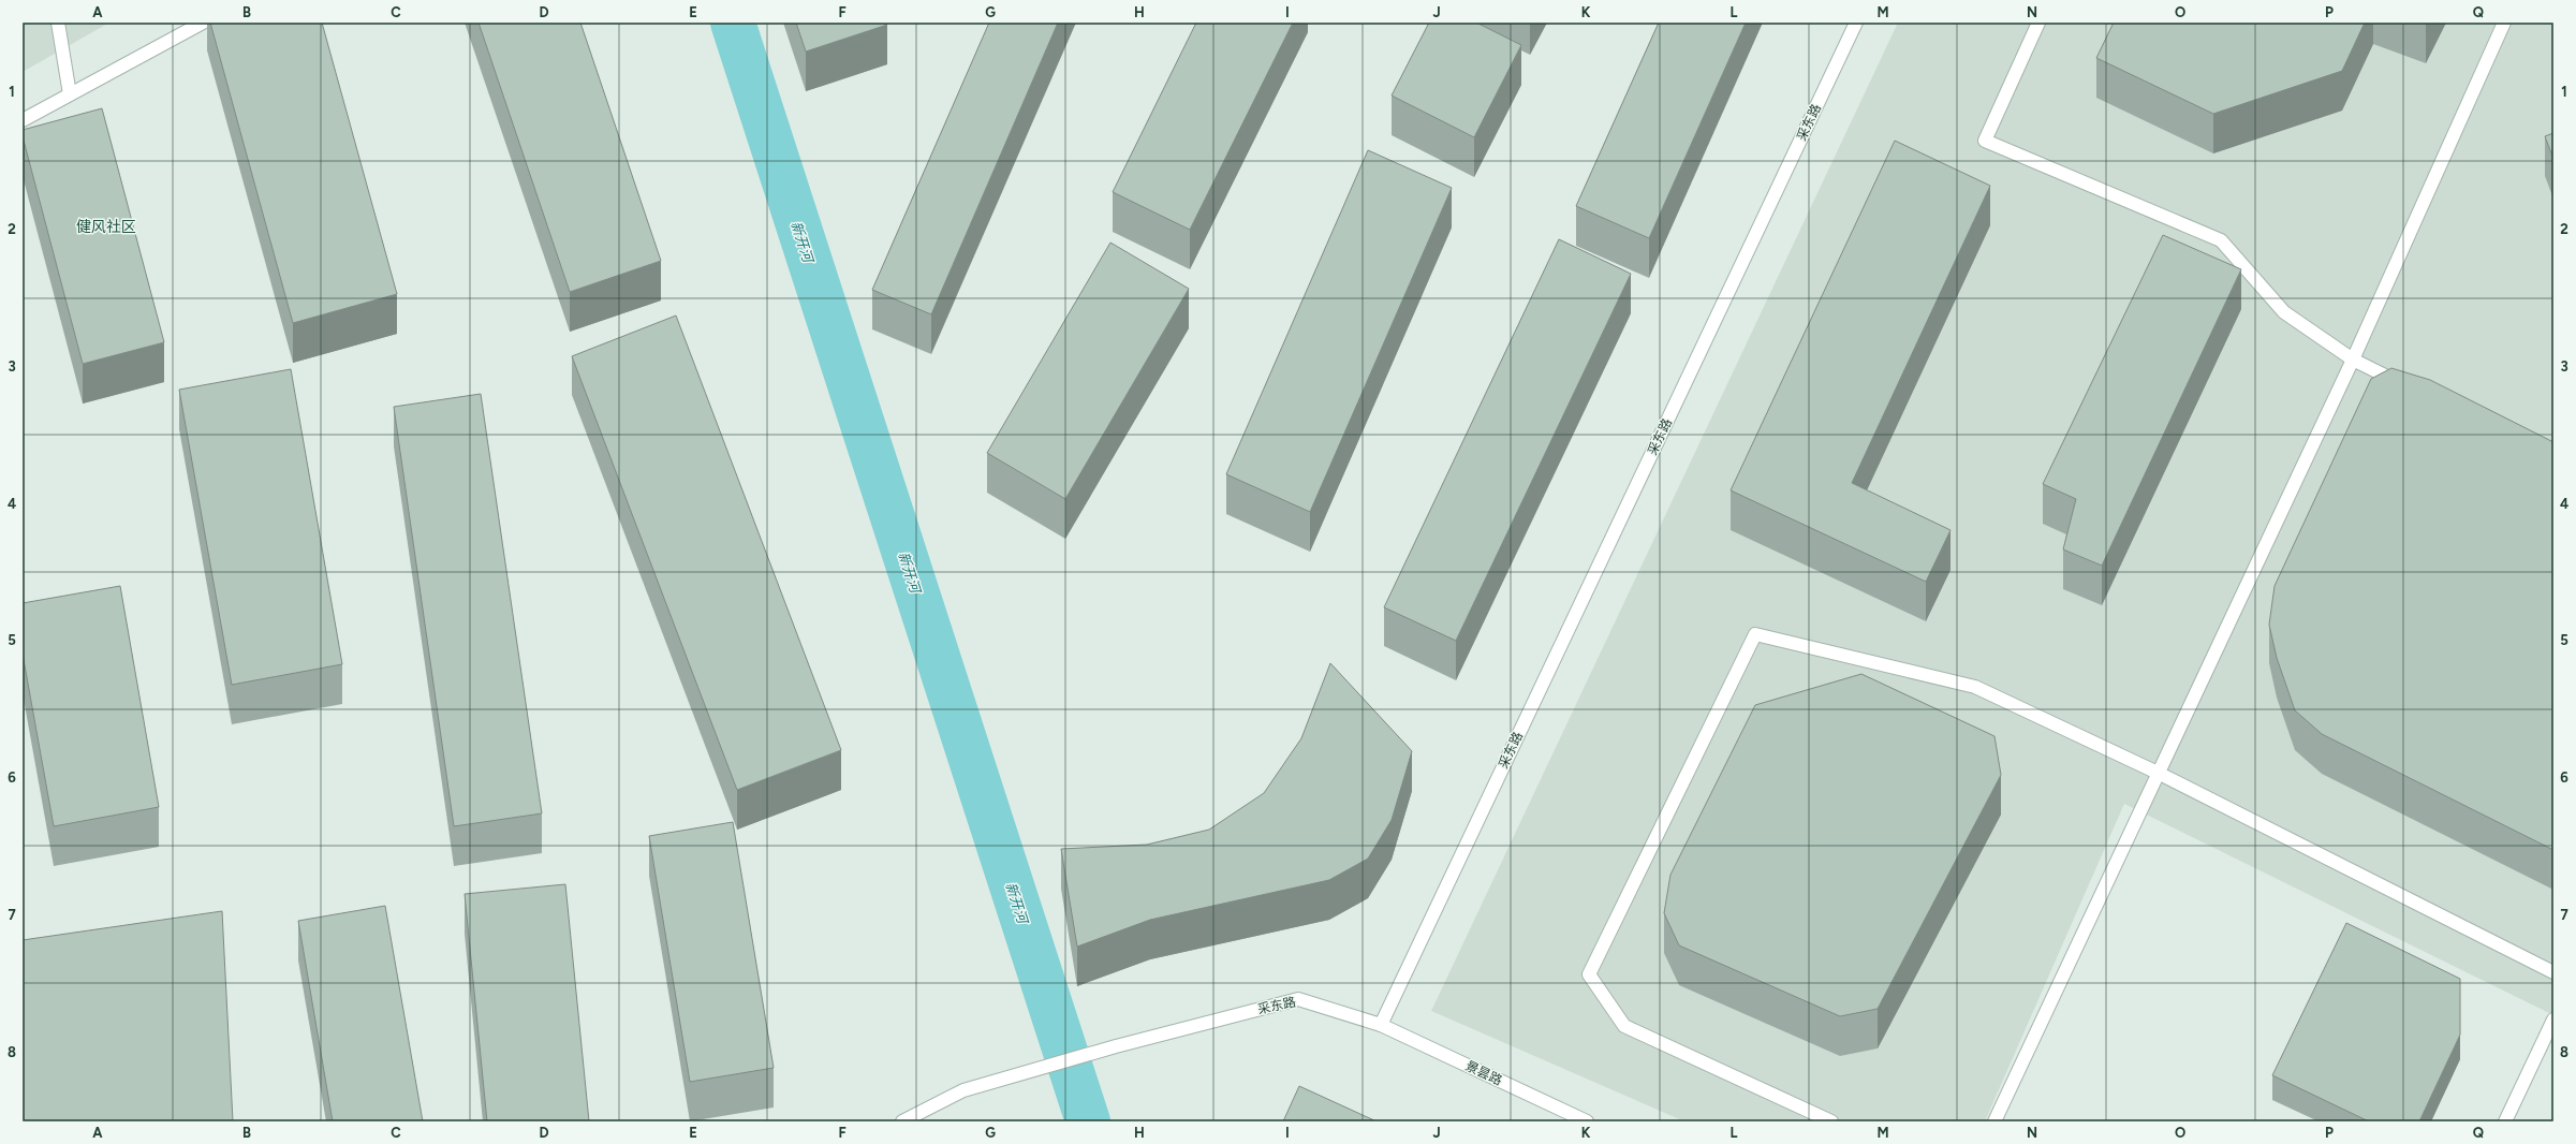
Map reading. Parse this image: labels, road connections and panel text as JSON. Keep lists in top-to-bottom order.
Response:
{
  "streets": {
    "street": ["采东路", "景昙路"]
  },
  "crossings": [
    ["采东路", "景昙路"]
  ],
  "districts": ["健风社区"],
  "water": ["新开河"],
  "grid": {
    "columns": [
      "A",
      "B",
      "C",
      "D",
      "E",
      "F",
      "G",
      "H",
      "I",
      "J",
      "K",
      "L",
      "M",
      "N",
      "O",
      "P",
      "Q"
    ],
    "rows": [
      "1",
      "2",
      "3",
      "4",
      "5",
      "6",
      "7",
      "8"
    ]
  }
}
